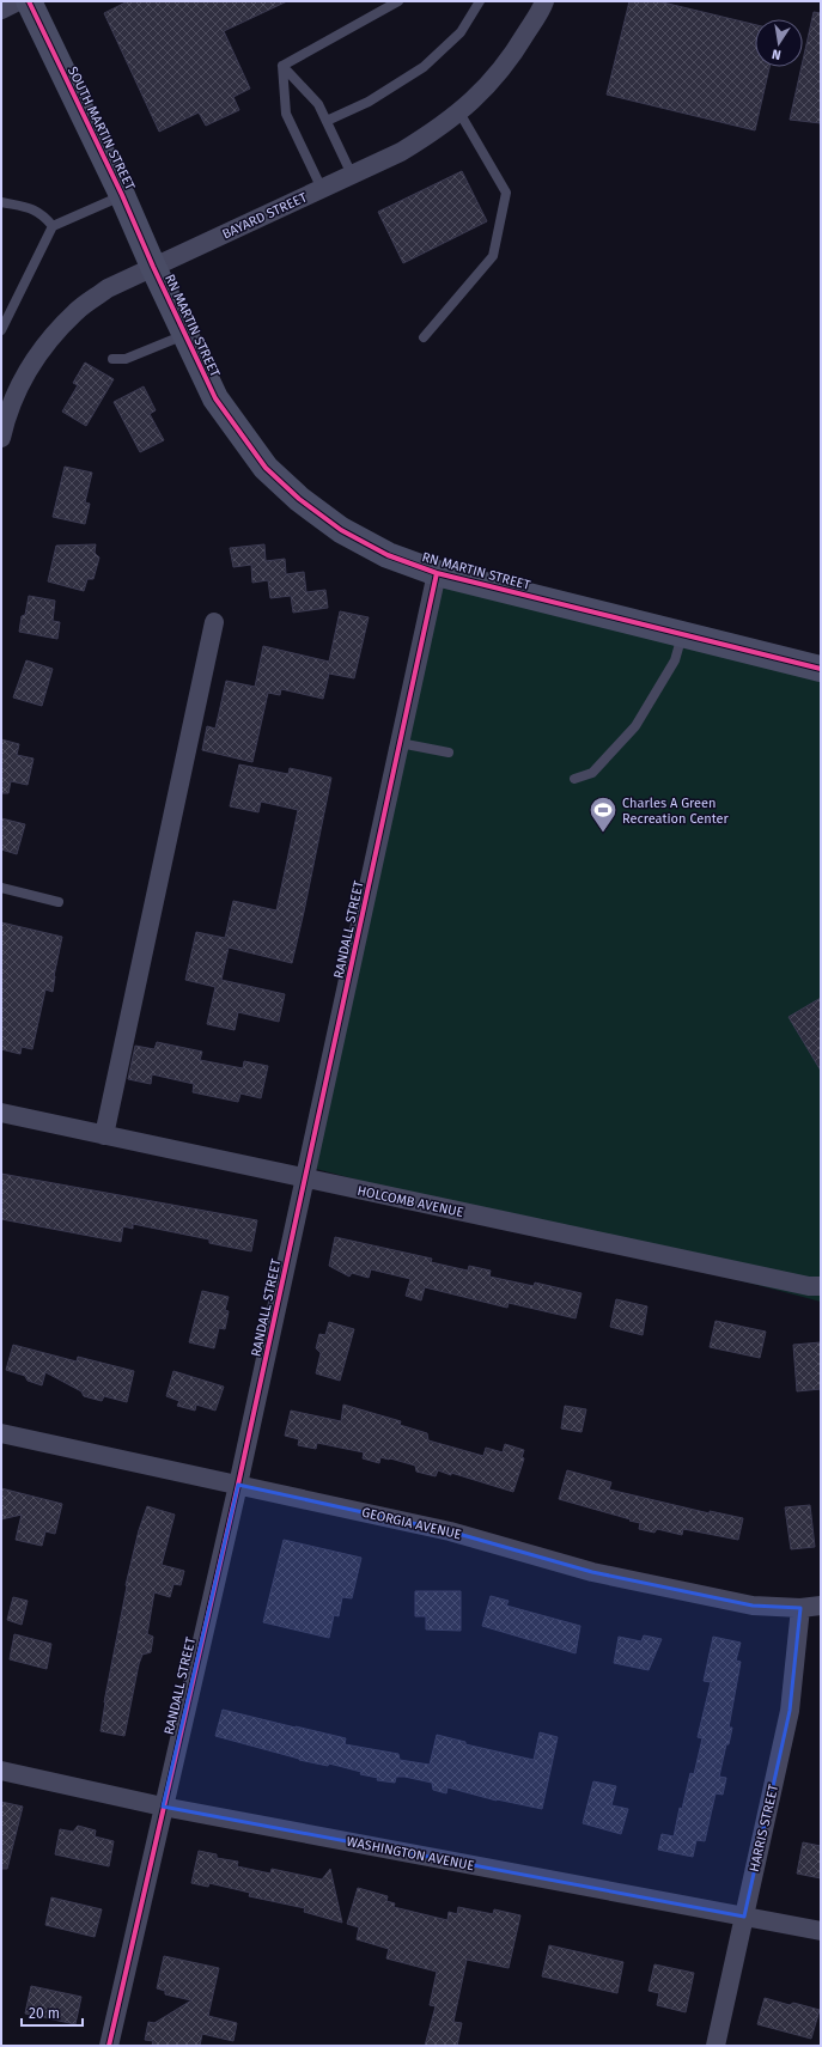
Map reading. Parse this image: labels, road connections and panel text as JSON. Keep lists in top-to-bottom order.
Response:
{
  "streets": {
    "street": [
      "SOUTH MARTIN STREET",
      "BAYARD STREET",
      "RN MARTIN STREET",
      "RANDALL STREET",
      "HOLCOMB AVENUE",
      "GEORGIA AVENUE",
      "HARRIS STREET",
      "WASHINGTON AVENUE"
    ]
  },
  "crossings": [
    ["SOUTH MARTIN STREET", "BAYARD STREET"],
    ["SOUTH MARTIN STREET", "RN MARTIN STREET"],
    ["BAYARD STREET", "RN MARTIN STREET"],
    ["RN MARTIN STREET", "RANDALL STREET"],
    ["RANDALL STREET", "HOLCOMB AVENUE"],
    ["RANDALL STREET", "GEORGIA AVENUE"],
    ["RANDALL STREET", "WASHINGTON AVENUE"],
    ["GEORGIA AVENUE", "HARRIS STREET"],
    ["HARRIS STREET", "WASHINGTON AVENUE"]
  ],
  "places": {
    "sports": ["Charles A Green Recreation Center"]
  },
  "scale_bar": "20 m",
  "north": "bottom"
}
